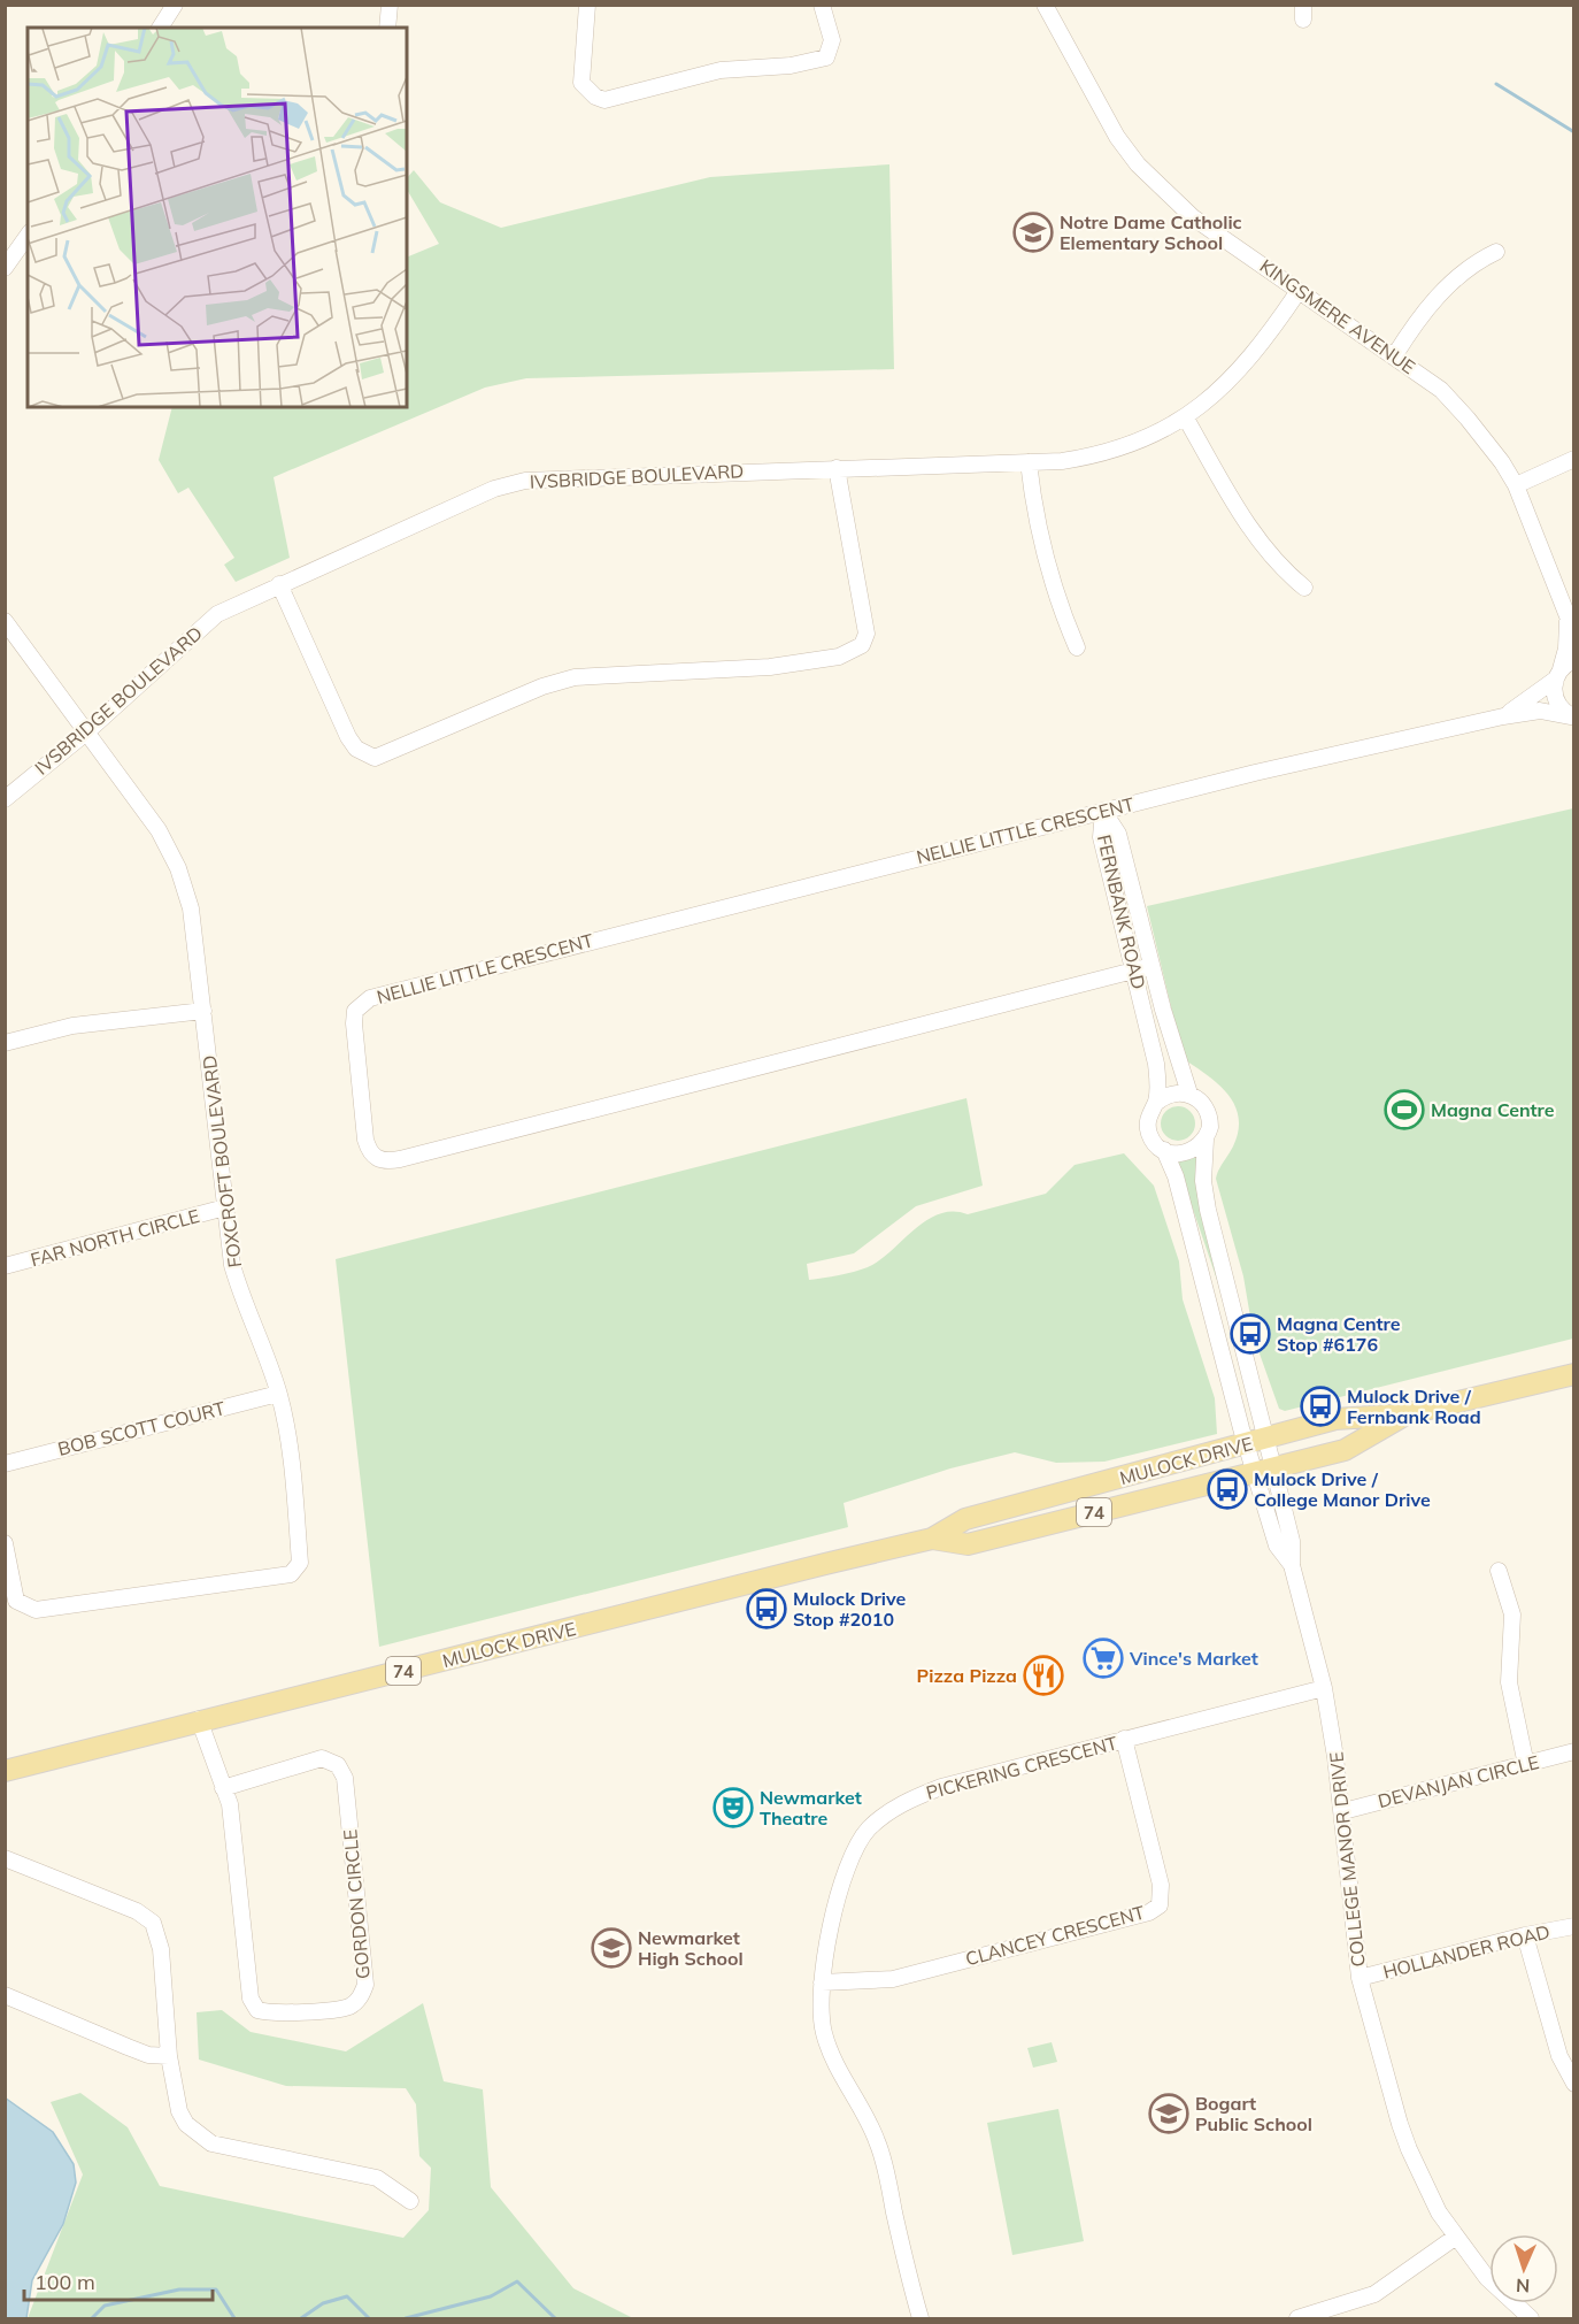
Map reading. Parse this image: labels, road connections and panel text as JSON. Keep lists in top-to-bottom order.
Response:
{
  "streets": {
    "main road": ["MULOCK DRIVE", "74"],
    "street": [
      "KINGSMERE AVENUE",
      "IVSBRIDGE BOULEVARD",
      "NELLIE LITTLE CRESCENT",
      "FERNBANK ROAD",
      "FOXCROFT BOULEVARD",
      "FAR NORTH CIRCLE",
      "BOB SCOTT COURT",
      "PICKERING CRESCENT",
      "DEVANJAN CIRCLE",
      "COLLEGE MANOR DRIVE",
      "GORDON CIRCLE",
      "CLANCEY CRESCENT",
      "HOLLANDER ROAD"
    ]
  },
  "crossings": [
    ["KINGSMERE AVENUE", "IVSBRIDGE BOULEVARD"],
    ["KINGSMERE AVENUE", "NELLIE LITTLE CRESCENT"],
    ["IVSBRIDGE BOULEVARD", "FOXCROFT BOULEVARD"],
    ["NELLIE LITTLE CRESCENT", "FERNBANK ROAD"],
    ["FOXCROFT BOULEVARD", "FAR NORTH CIRCLE"],
    ["FOXCROFT BOULEVARD", "BOB SCOTT COURT"],
    ["MULOCK DRIVE", "COLLEGE MANOR DRIVE"],
    ["MULOCK DRIVE", "GORDON CIRCLE"],
    ["PICKERING CRESCENT", "COLLEGE MANOR DRIVE"],
    ["PICKERING CRESCENT", "CLANCEY CRESCENT"],
    ["DEVANJAN CIRCLE", "COLLEGE MANOR DRIVE"],
    ["COLLEGE MANOR DRIVE", "HOLLANDER ROAD"]
  ],
  "places": {
    "school or university": ["Notre Dame Catholic Elementary School", "Newmarket High School", "Bogart Public School"],
    "sports": ["Magna Centre"],
    "bus stop": [
      "Magna Centre Stop #6176",
      "Mulock Drive / Fernbank Road",
      "Mulock Drive / College Manor Drive",
      "Mulock Drive Stop #2010"
    ],
    "supermarket": ["Vince's Market"],
    "restaurant": ["Pizza Pizza"],
    "theatre": ["Newmarket Theatre"]
  },
  "scale_bar": "100 m",
  "north": "bottom"
}
